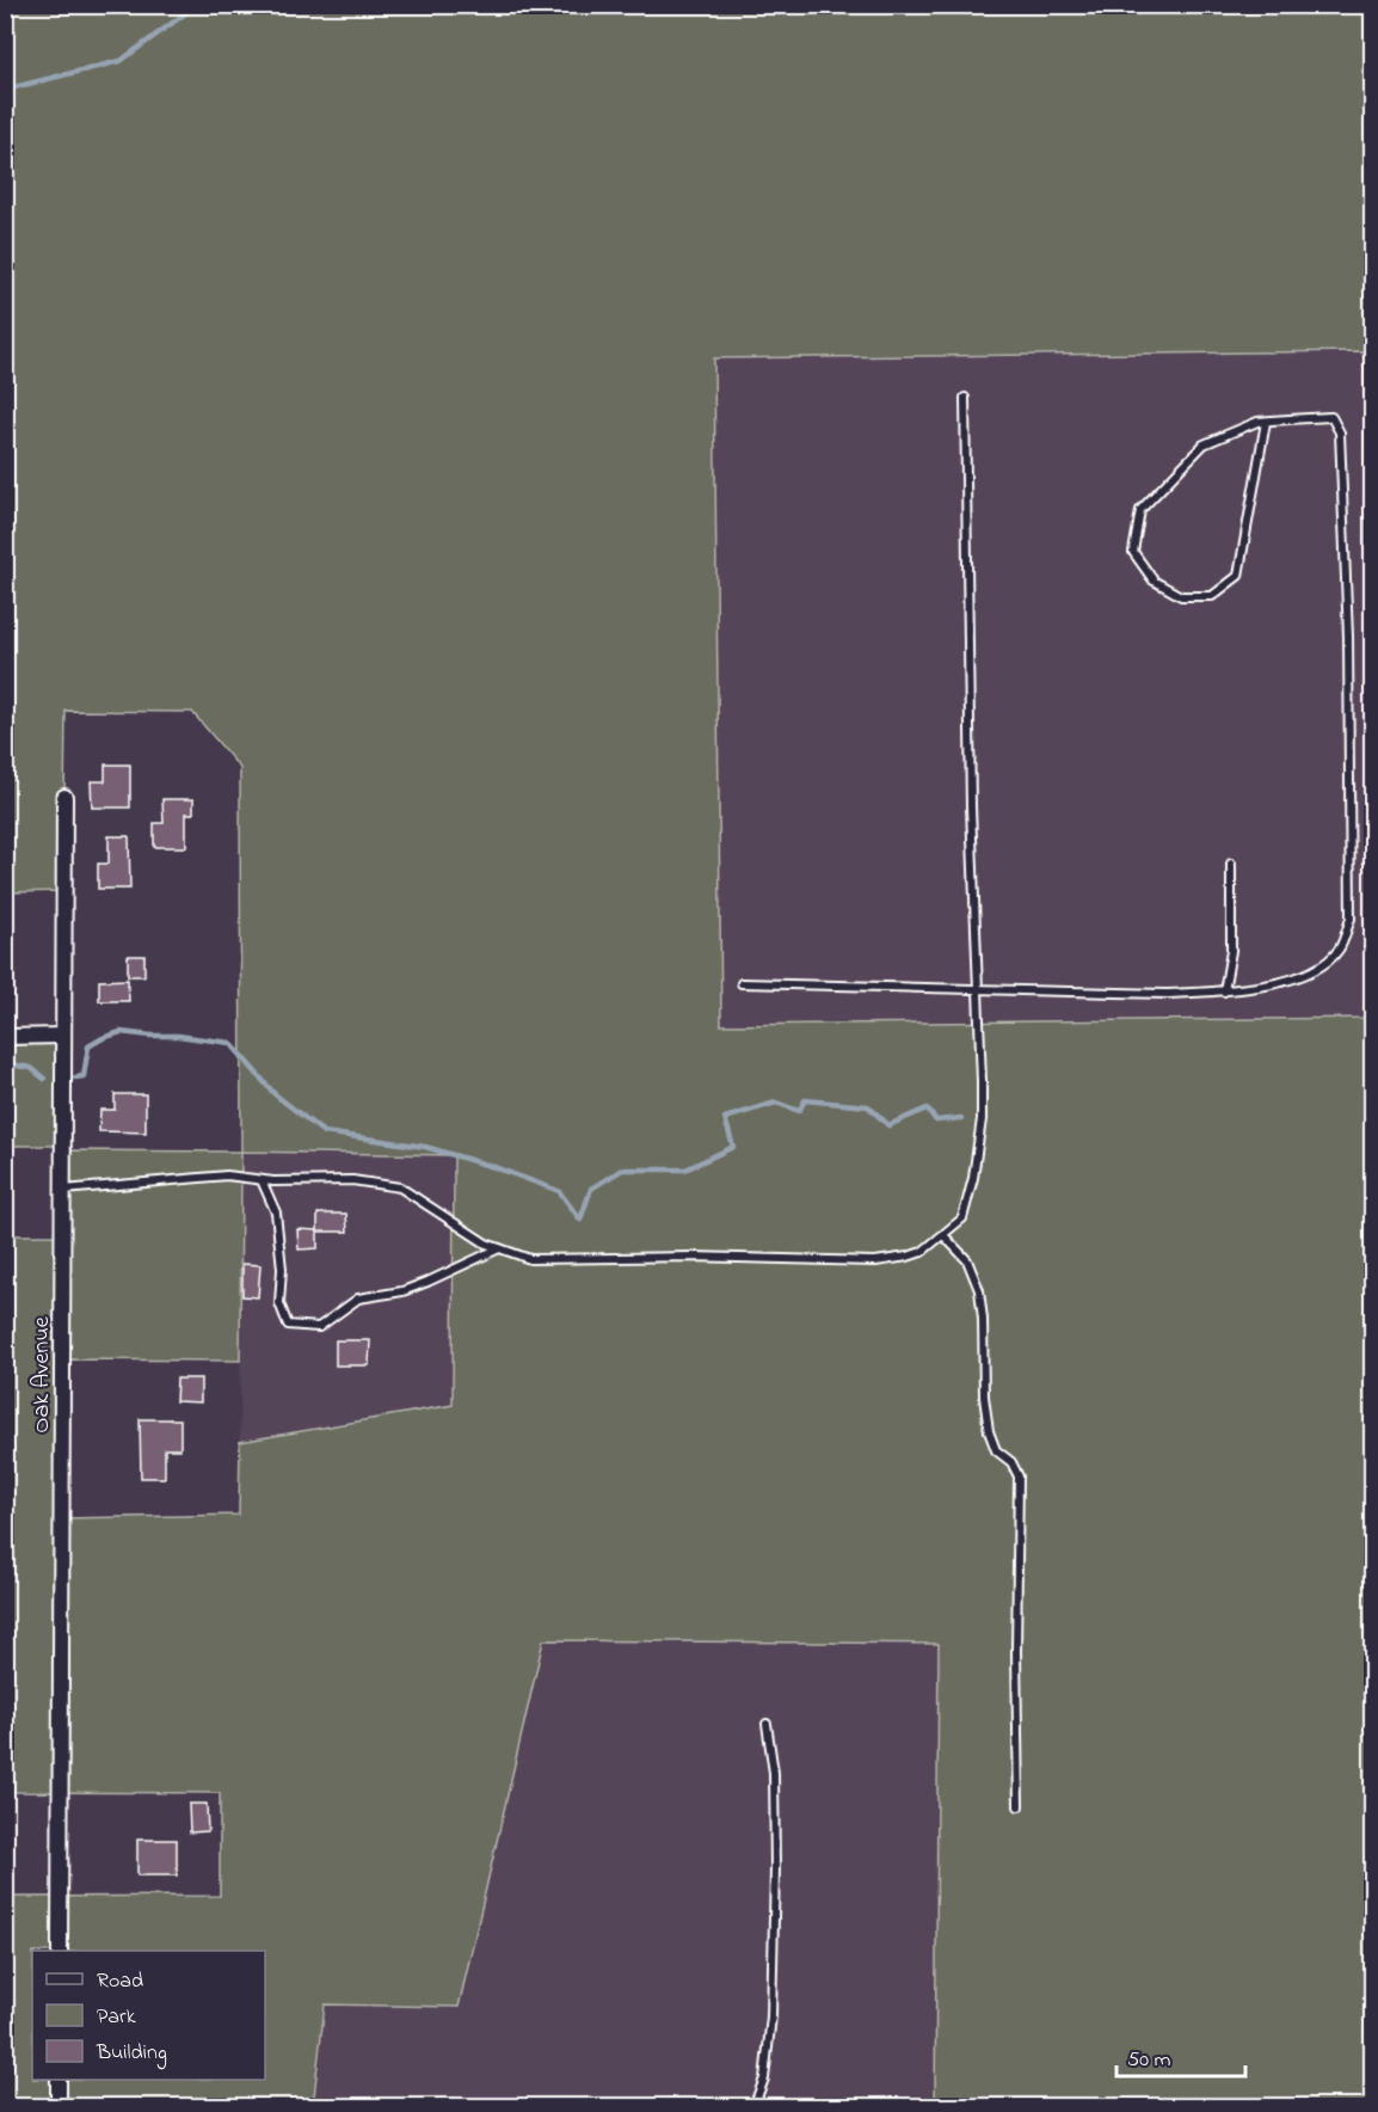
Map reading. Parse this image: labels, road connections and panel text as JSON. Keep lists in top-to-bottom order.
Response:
{
  "streets": {
    "street": ["Oak Avenue"]
  },
  "legend": ["Road", "Park", "Building"],
  "scale_bar": "50 m"
}
